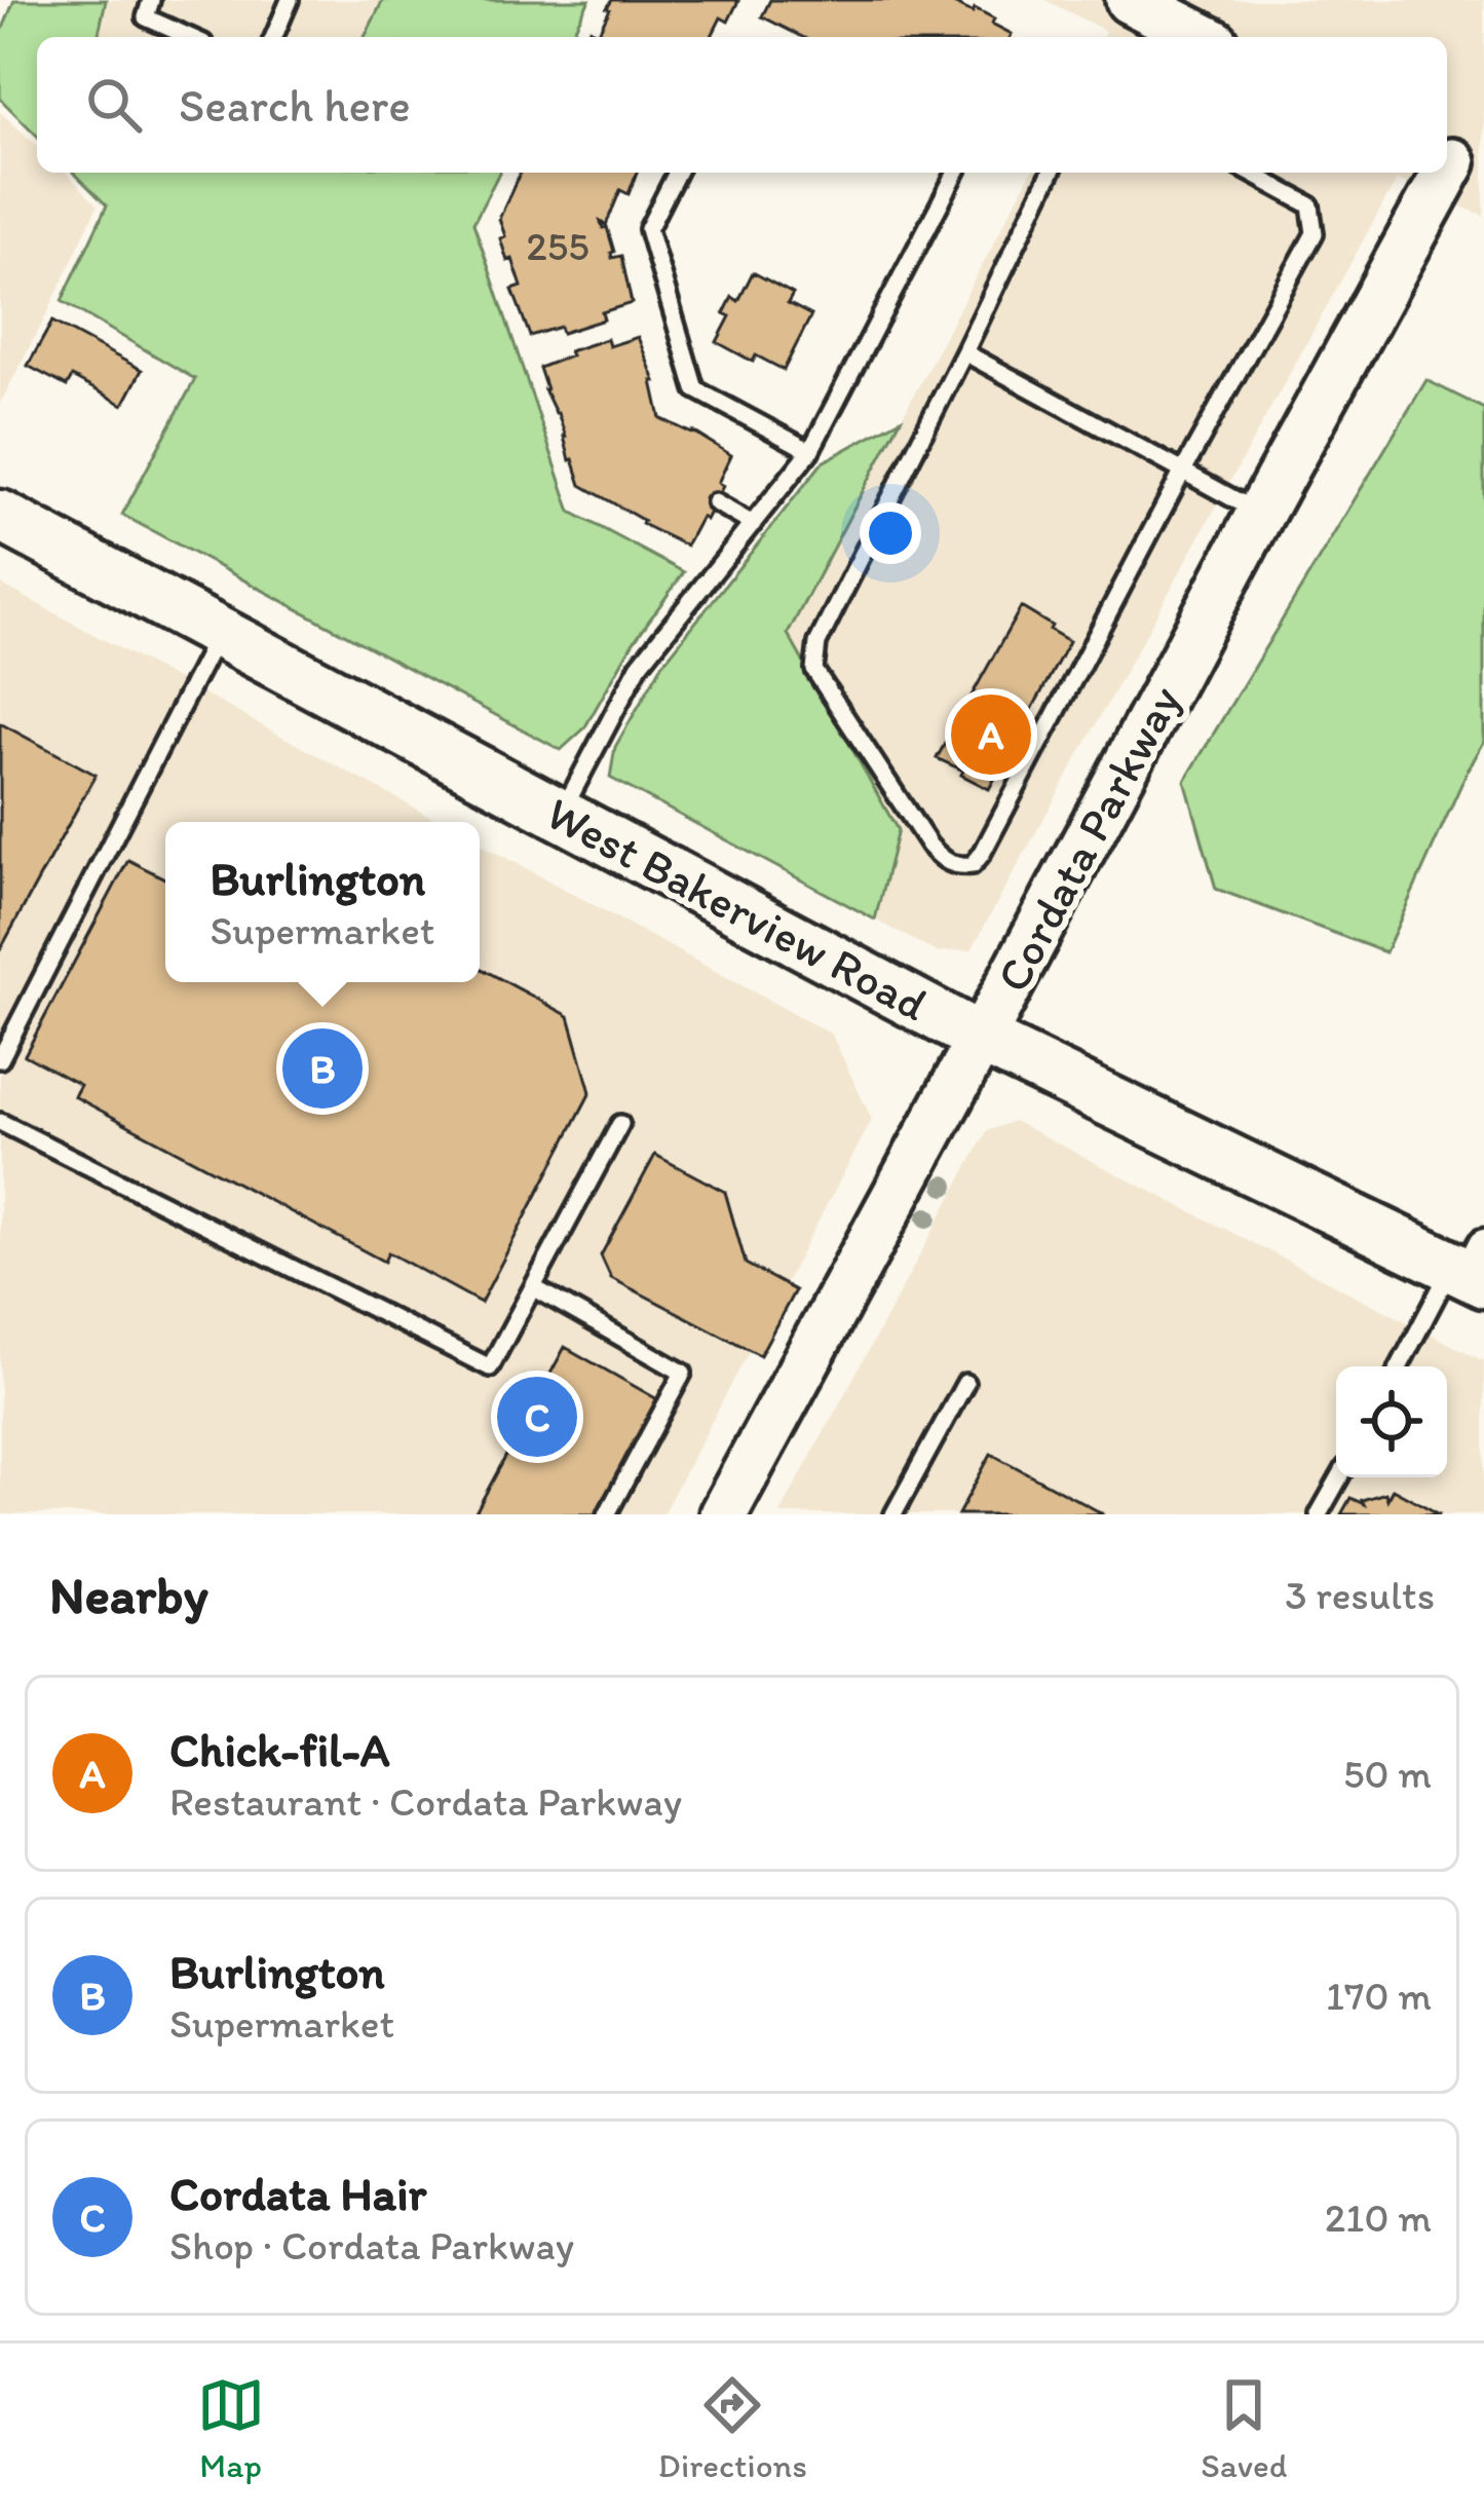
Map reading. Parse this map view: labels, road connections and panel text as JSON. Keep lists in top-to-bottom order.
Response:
{
  "streets": {
    "main road": ["West Bakerview Road"],
    "street": ["Cordata Parkway"]
  },
  "crossings": [
    ["Cordata Parkway", "West Bakerview Road"]
  ],
  "house_numbers": ["255"],
  "page": {
    "search": "Search here",
    "pins": ["A", "B", "C"],
    "popup": ["Burlington", "Supermarket"],
    "heading": ["Nearby", "3 results"],
    "list": [
      {
        "mark": "A",
        "name": "Chick-fil-A",
        "note": "Restaurant · Cordata Parkway",
        "value": "50 m"
      },
      {
        "mark": "B",
        "name": "Burlington",
        "note": "Supermarket",
        "value": "170 m"
      },
      {
        "mark": "C",
        "name": "Cordata Hair",
        "note": "Shop · Cordata Parkway",
        "value": "210 m"
      }
    ],
    "nav": ["Map", "Directions", "Saved"]
  }
}
